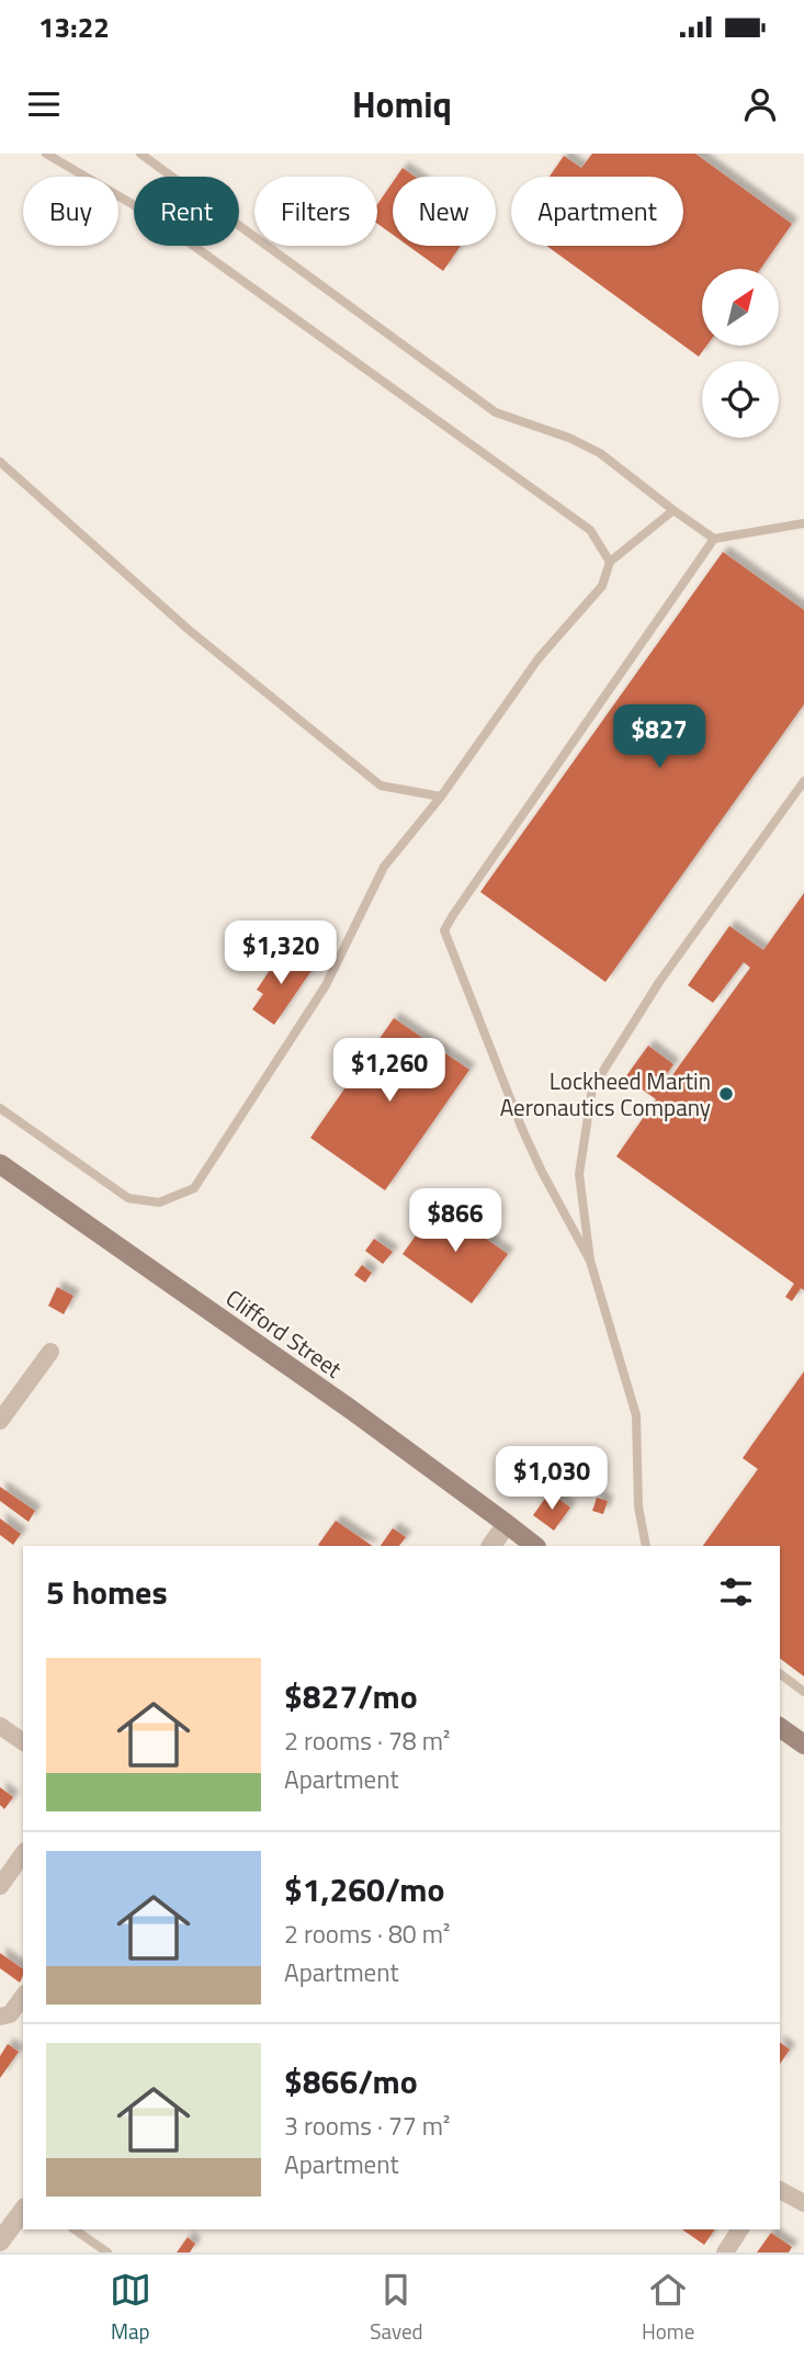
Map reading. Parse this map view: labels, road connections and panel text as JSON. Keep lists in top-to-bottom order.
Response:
{
  "streets": {
    "main road": ["Clifford Street"]
  },
  "places": ["Lockheed Martin Aeronautics Company"],
  "north": "top right",
  "page": {
    "status": "13:22",
    "header": "Homiq",
    "chip": [
      "Buy",
      "Rent",
      "Filters",
      "New",
      "Apartment"
    ],
    "price": [
      "$827",
      "$1,320",
      "$1,260",
      "$866",
      "$1,030"
    ],
    "heading": "5 homes",
    "list": [
      {
        "name": "$827/mo",
        "note": "2 rooms · 78 m² · Apartment"
      },
      {
        "name": "$1,260/mo",
        "note": "2 rooms · 80 m² · Apartment"
      },
      {
        "name": "$866/mo",
        "note": "3 rooms · 77 m² · Apartment"
      }
    ],
    "tabs": ["Map", "Saved", "Home"]
  }
}
